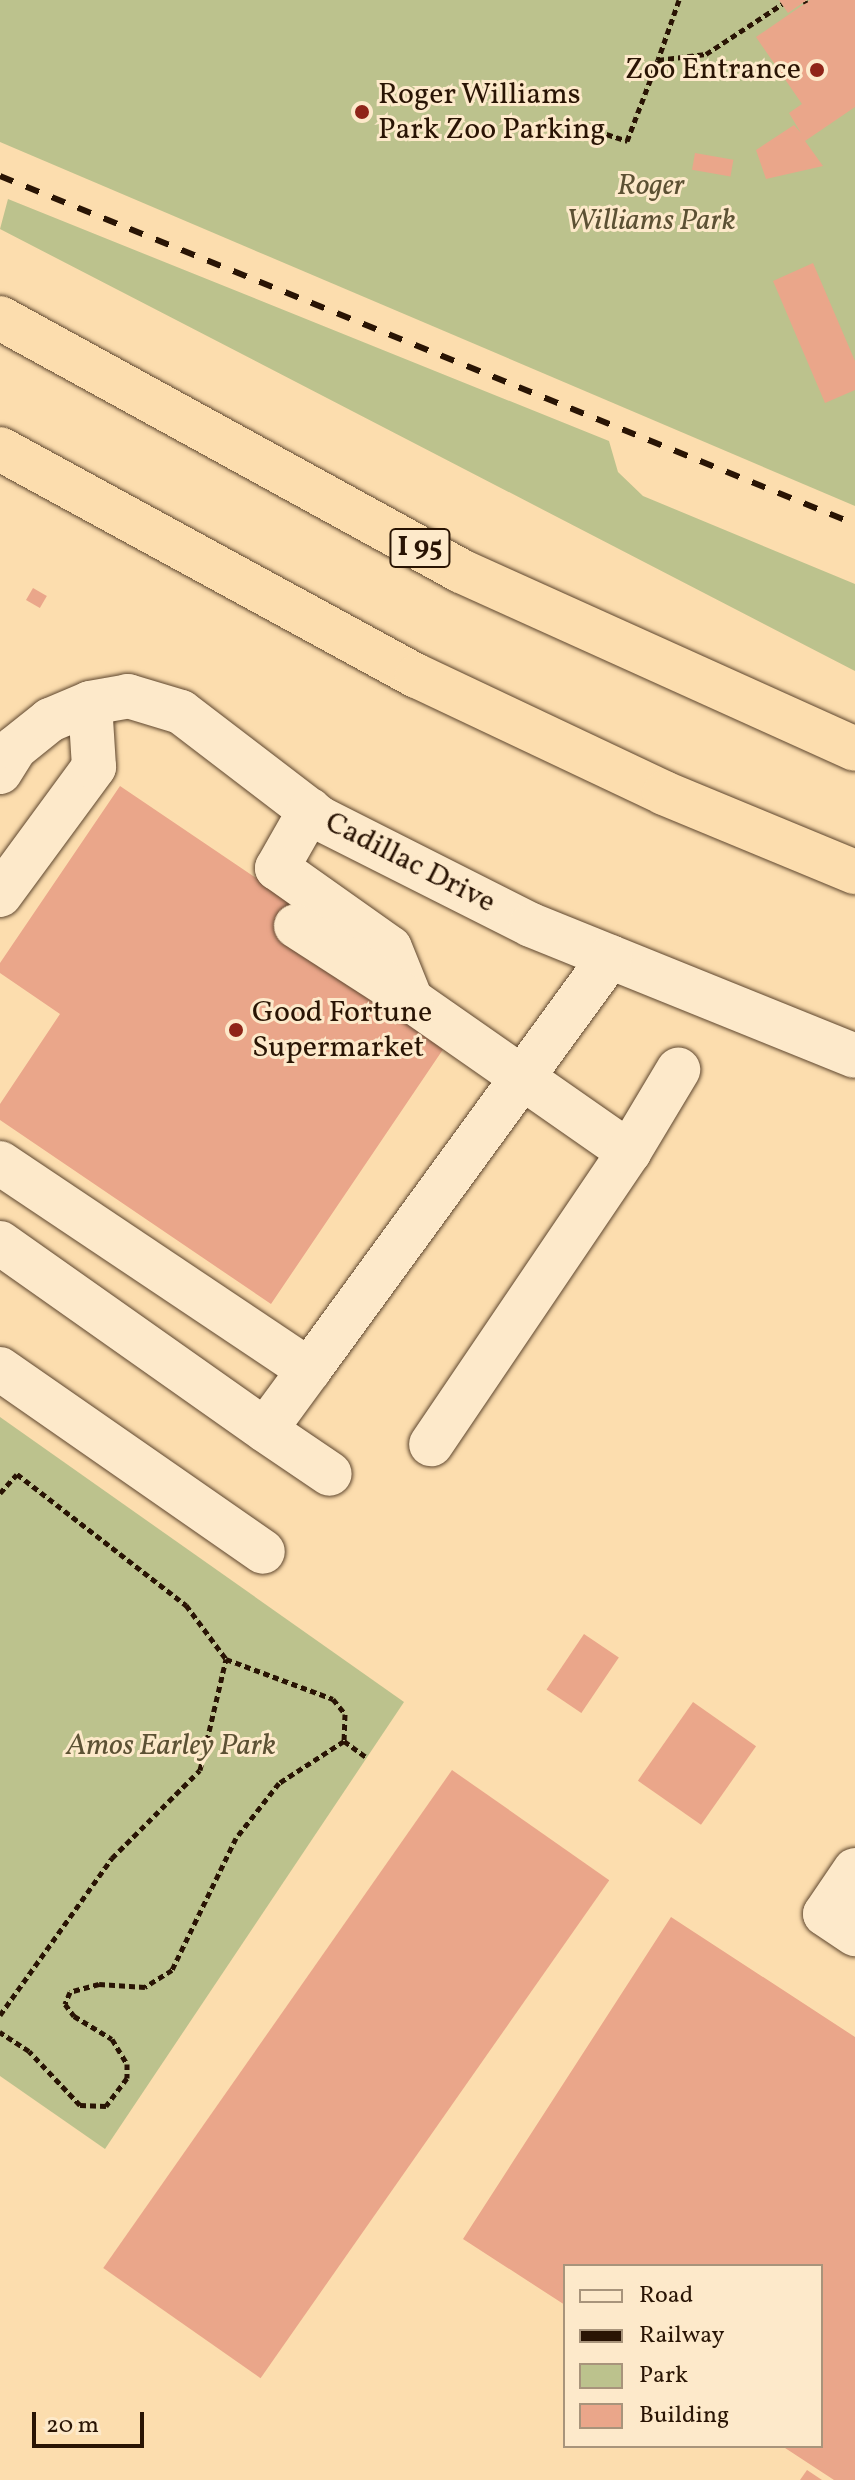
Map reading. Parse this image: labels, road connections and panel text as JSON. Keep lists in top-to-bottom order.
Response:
{
  "streets": {
    "highway": ["I 95"],
    "street": ["Cadillac Drive"]
  },
  "parks": ["Roger Williams Park", "Amos Earley Park"],
  "places": ["Zoo Entrance", "Roger Williams Park Zoo Parking", "Good Fortune Supermarket"],
  "legend": [
    "Road",
    "Railway",
    "Park",
    "Building"
  ],
  "scale_bar": "20 m"
}
